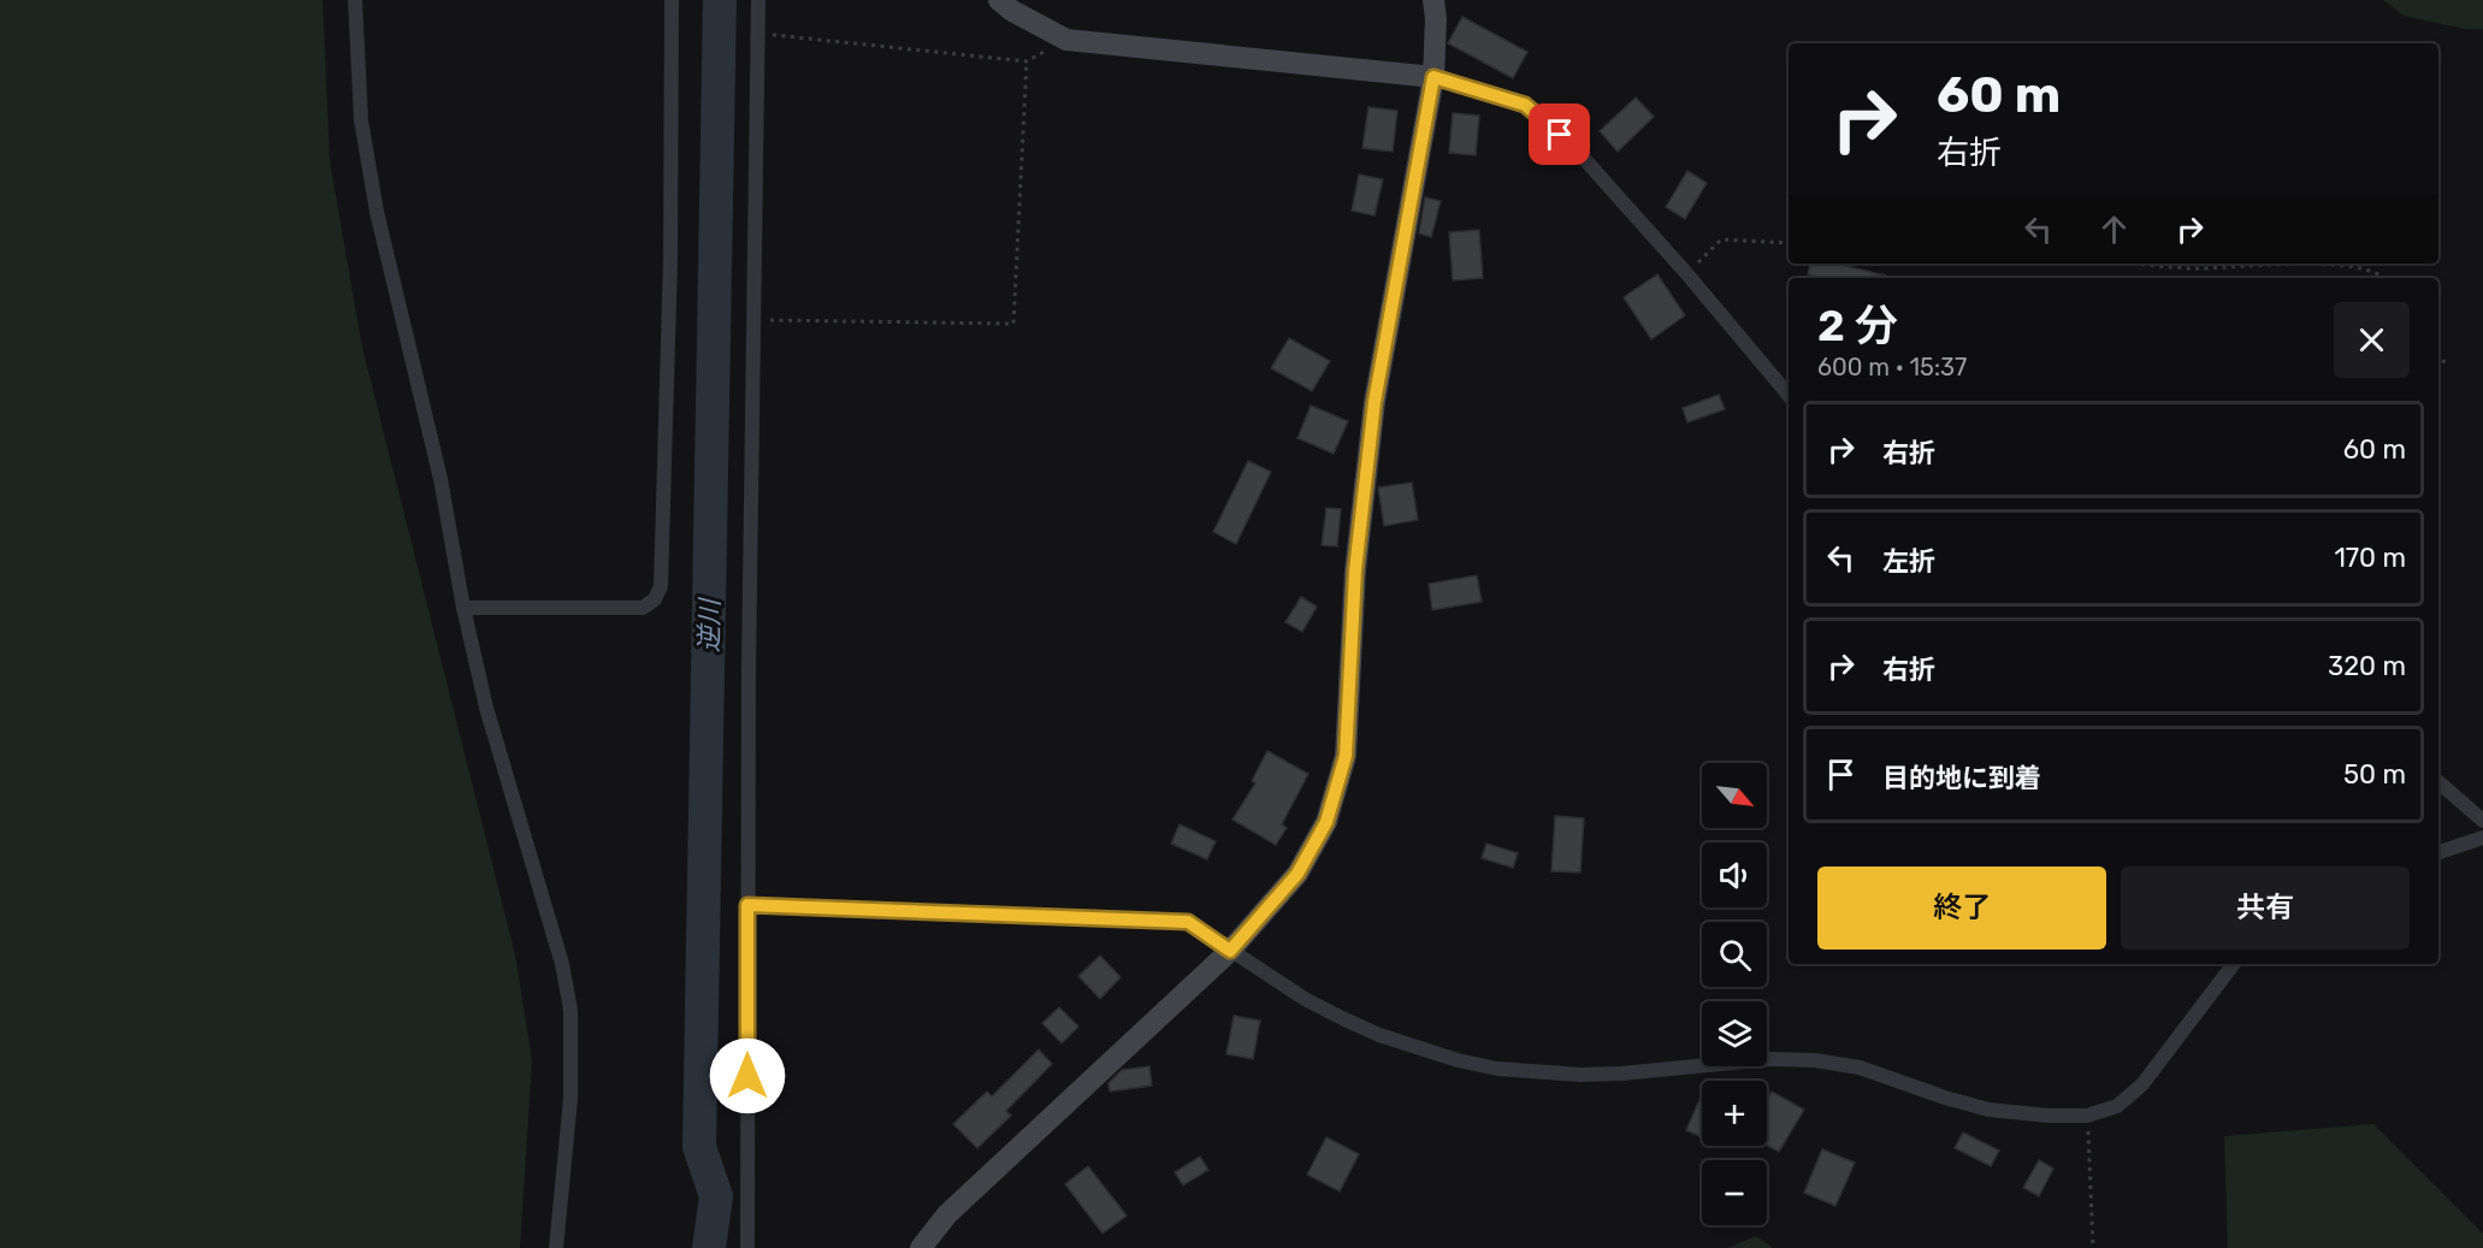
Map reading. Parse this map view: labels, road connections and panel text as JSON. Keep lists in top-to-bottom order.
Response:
{
  "water": ["逆川"],
  "north": "bottom right",
  "page": {
    "turn": ["60 m", "右折"],
    "heading": ["2 分", "600 m · 15:37"],
    "list": [
      {
        "name": "右折",
        "value": "60 m"
      },
      {
        "name": "左折",
        "value": "170 m"
      },
      {
        "name": "右折",
        "value": "320 m"
      },
      {
        "name": "目的地に到着",
        "value": "50 m"
      }
    ],
    "map_buttons": ["+", "−"],
    "buttons": ["終了", "共有"]
  }
}
